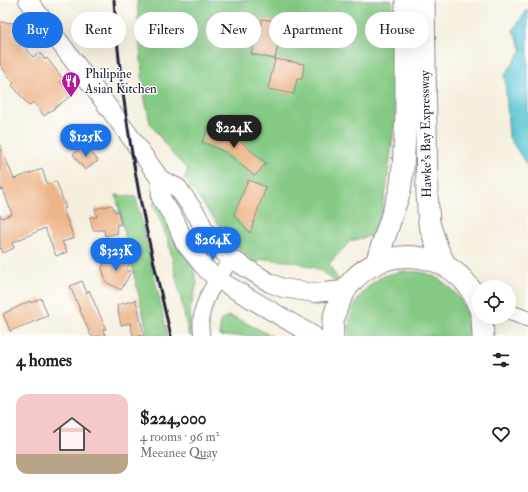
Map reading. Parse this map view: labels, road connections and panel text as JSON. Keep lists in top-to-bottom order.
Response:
{
  "streets": {
    "highway": ["Hawke's Bay Expressway"]
  },
  "places": {
    "restaurant": ["Philipine Asian Kitchen"]
  },
  "page": {
    "chip": [
      "Buy",
      "Rent",
      "Filters",
      "New",
      "Apartment",
      "House"
    ],
    "price": [
      "$224K",
      "$125K",
      "$264K",
      "$323K"
    ],
    "heading": "4 homes",
    "list": [
      {
        "name": "$224,000",
        "note": "4 rooms · 96 m² · Meeanee Quay"
      }
    ]
  }
}
